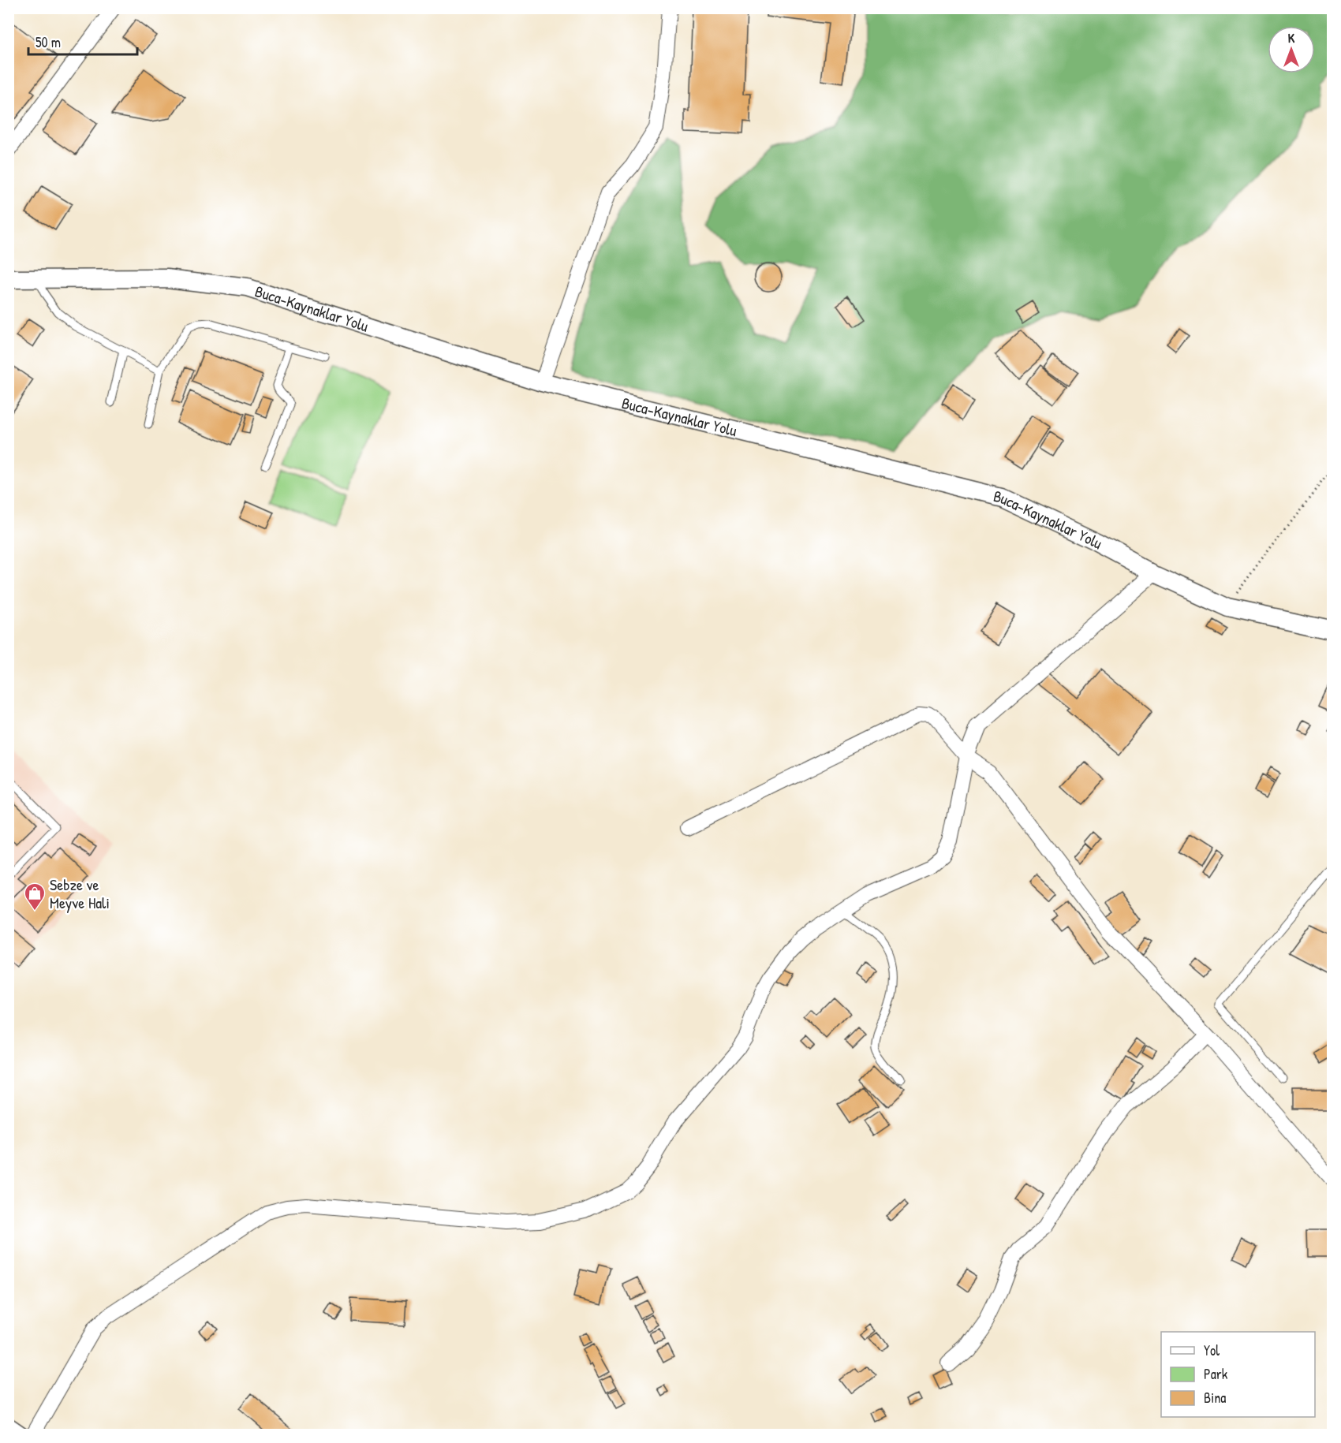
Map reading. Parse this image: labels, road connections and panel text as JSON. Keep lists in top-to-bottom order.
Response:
{
  "streets": {
    "street": ["Buca-Kaynaklar Yolu"]
  },
  "places": {
    "shop": ["Sebze ve Meyve Hali"]
  },
  "legend": ["Yol", "Park", "Bina"],
  "scale_bar": "50 m",
  "north": "top"
}
